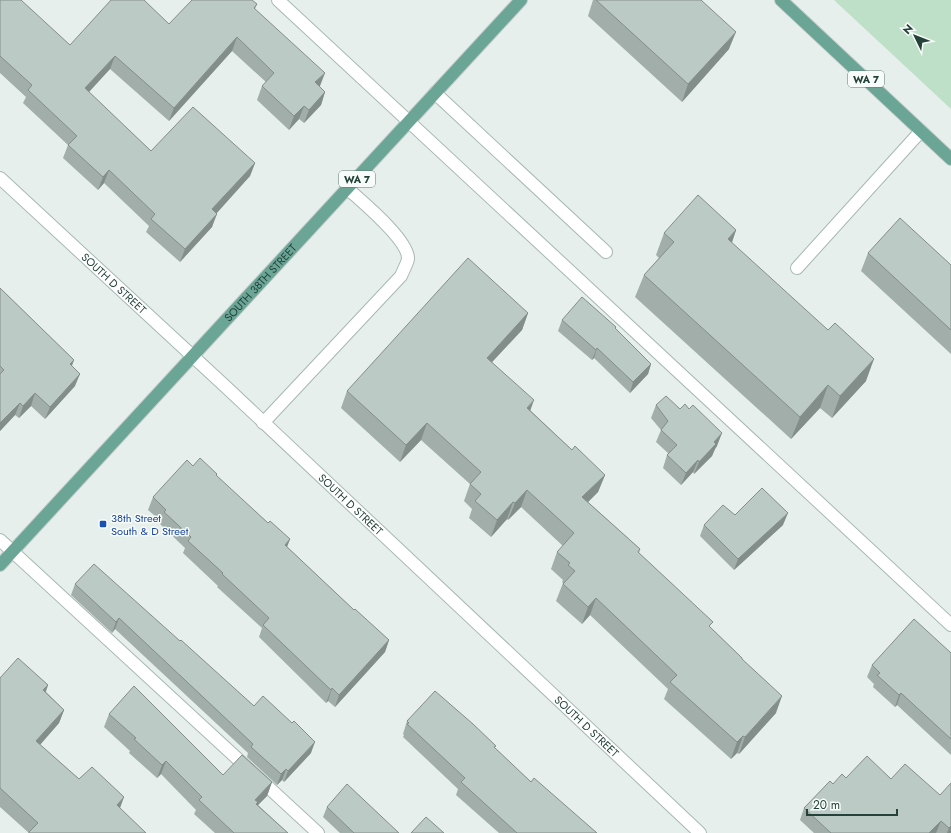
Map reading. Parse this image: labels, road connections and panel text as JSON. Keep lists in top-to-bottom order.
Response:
{
  "streets": {
    "main road": ["WA 7", "SOUTH 38TH STREET"],
    "street": ["SOUTH D STREET"]
  },
  "crossings": [
    ["SOUTH D STREET", "SOUTH 38TH STREET"]
  ],
  "places": {
    "transit": ["38th Street South & D Street"]
  },
  "scale_bar": "20 m",
  "north": "top left"
}
